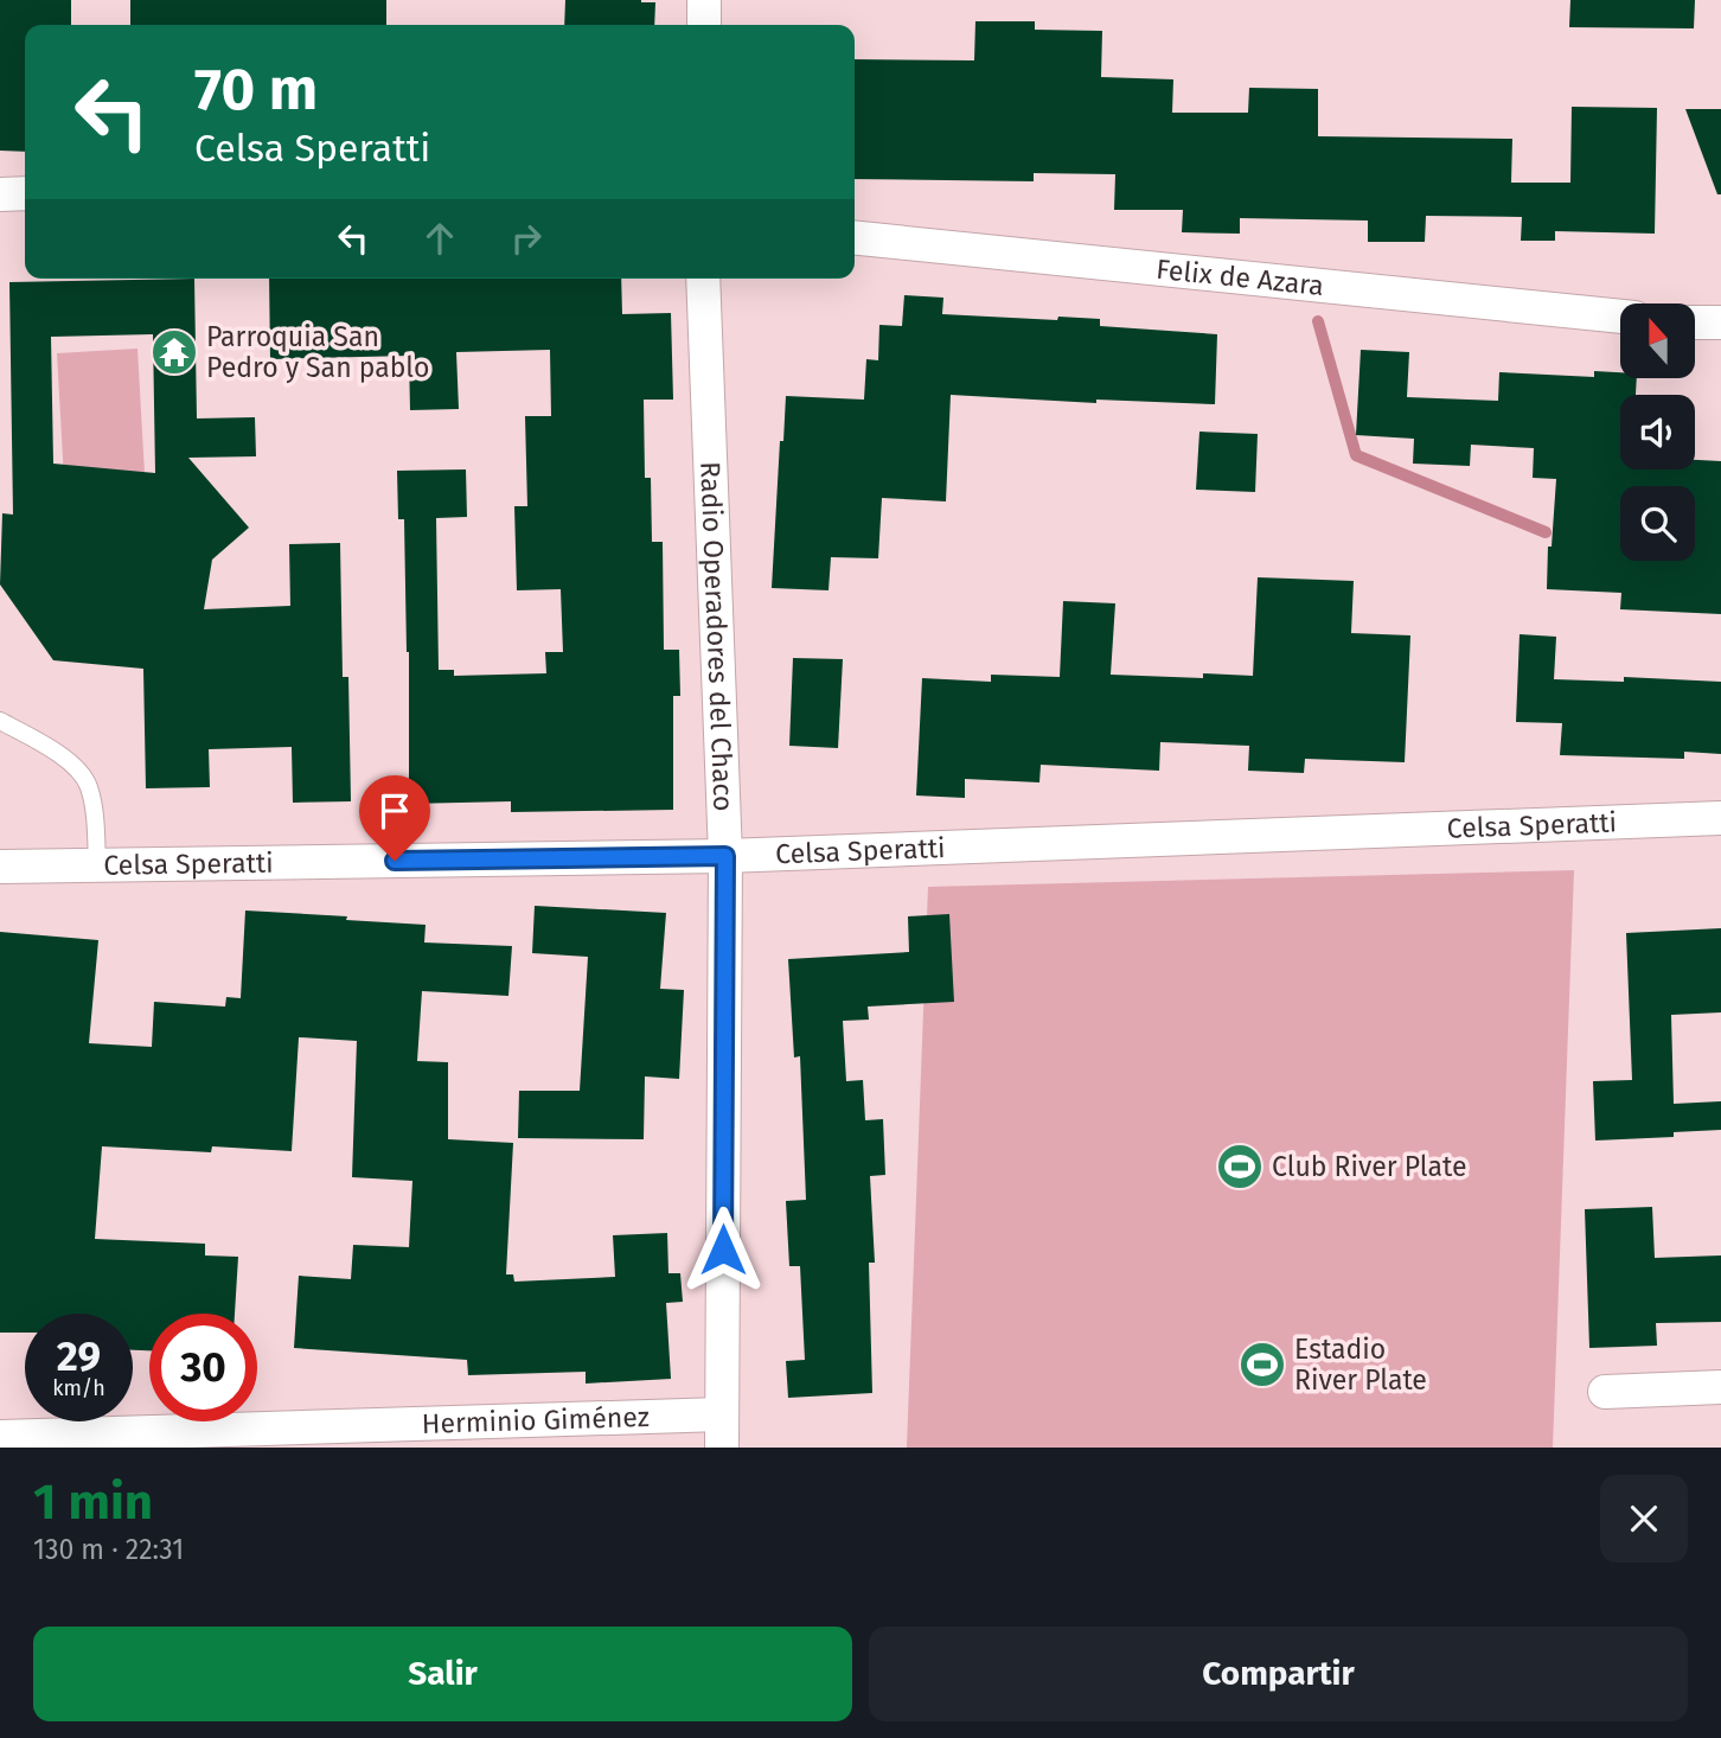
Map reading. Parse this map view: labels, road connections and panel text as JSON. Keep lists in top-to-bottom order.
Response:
{
  "streets": {
    "street": [
      "Felix de Azara",
      "Radio Operadores del Chaco",
      "Celsa Speratti",
      "Herminio Giménez"
    ]
  },
  "crossings": [
    ["Radio Operadores del Chaco", "Celsa Speratti"],
    ["Radio Operadores del Chaco", "Herminio Giménez"]
  ],
  "places": {
    "temple": ["Parroquia San Pedro y San pablo"],
    "sports": ["Club River Plate", "Estadio River Plate"]
  },
  "north": "top",
  "page": {
    "turn": ["70 m", "Celsa Speratti"],
    "speed": "29 km/h",
    "limit": "30",
    "heading": ["1 min", "130 m · 22:31"],
    "buttons": ["Salir", "Compartir"]
  }
}
